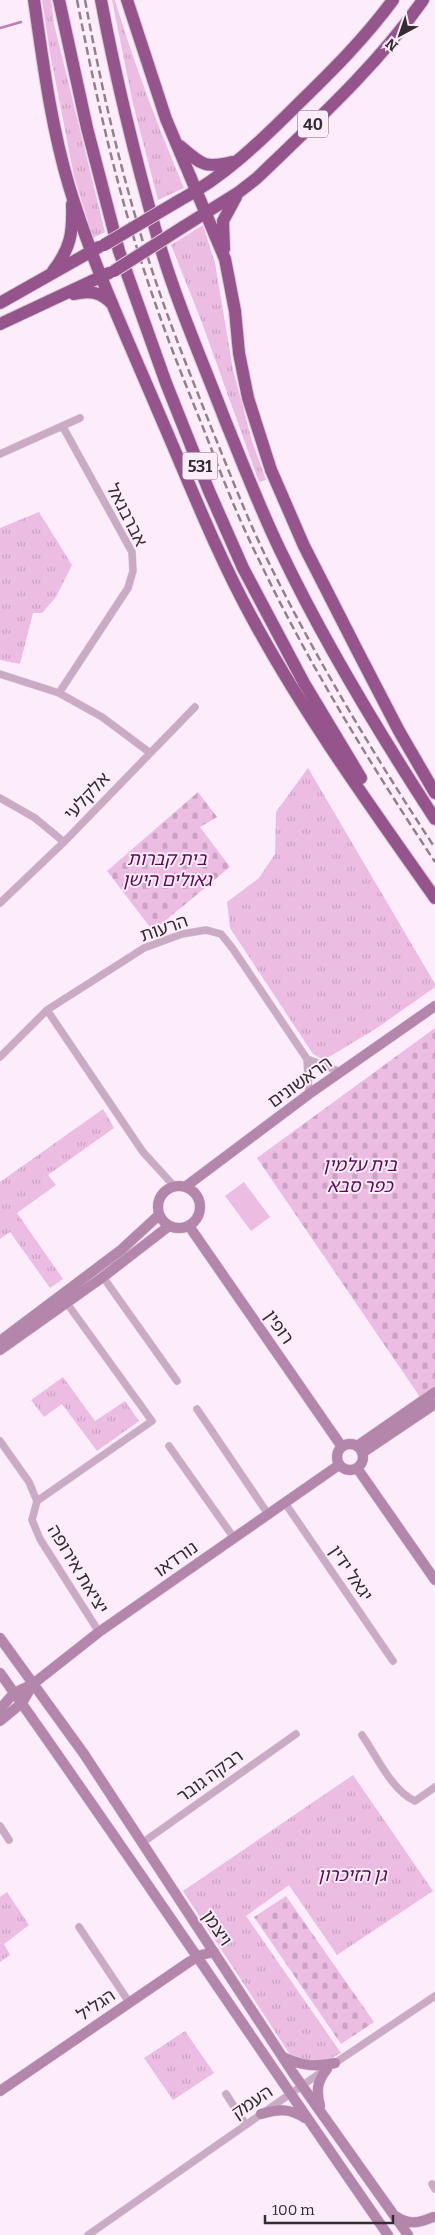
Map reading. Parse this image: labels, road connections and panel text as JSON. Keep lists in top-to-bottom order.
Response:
{
  "streets": {
    "highway": ["40", "531"],
    "street": [
      "אברבנאל",
      "אלקלעי",
      "הרעות",
      "הראשונים",
      "רופין",
      "נורדאו",
      "יציאת אירופה",
      "יגאל ידין",
      "רבקה גובר",
      "ויצמן",
      "הגליל",
      "העמק"
    ]
  },
  "crossings": [
    ["הראשונים", "רופין"],
    ["רופין", "נורדאו"],
    ["נורדאו", "יציאת אירופה"],
    ["נורדאו", "יגאל ידין"],
    ["נורדאו", "ויצמן"],
    ["רבקה גובר", "ויצמן"],
    ["ויצמן", "הגליל"],
    ["ויצמן", "העמק"]
  ],
  "parks": ["בית קברות גאולים הישן", "בית עלמין כפר סבא", "גן הזיכרון"],
  "scale_bar": "100 m",
  "north": "bottom left"
}
